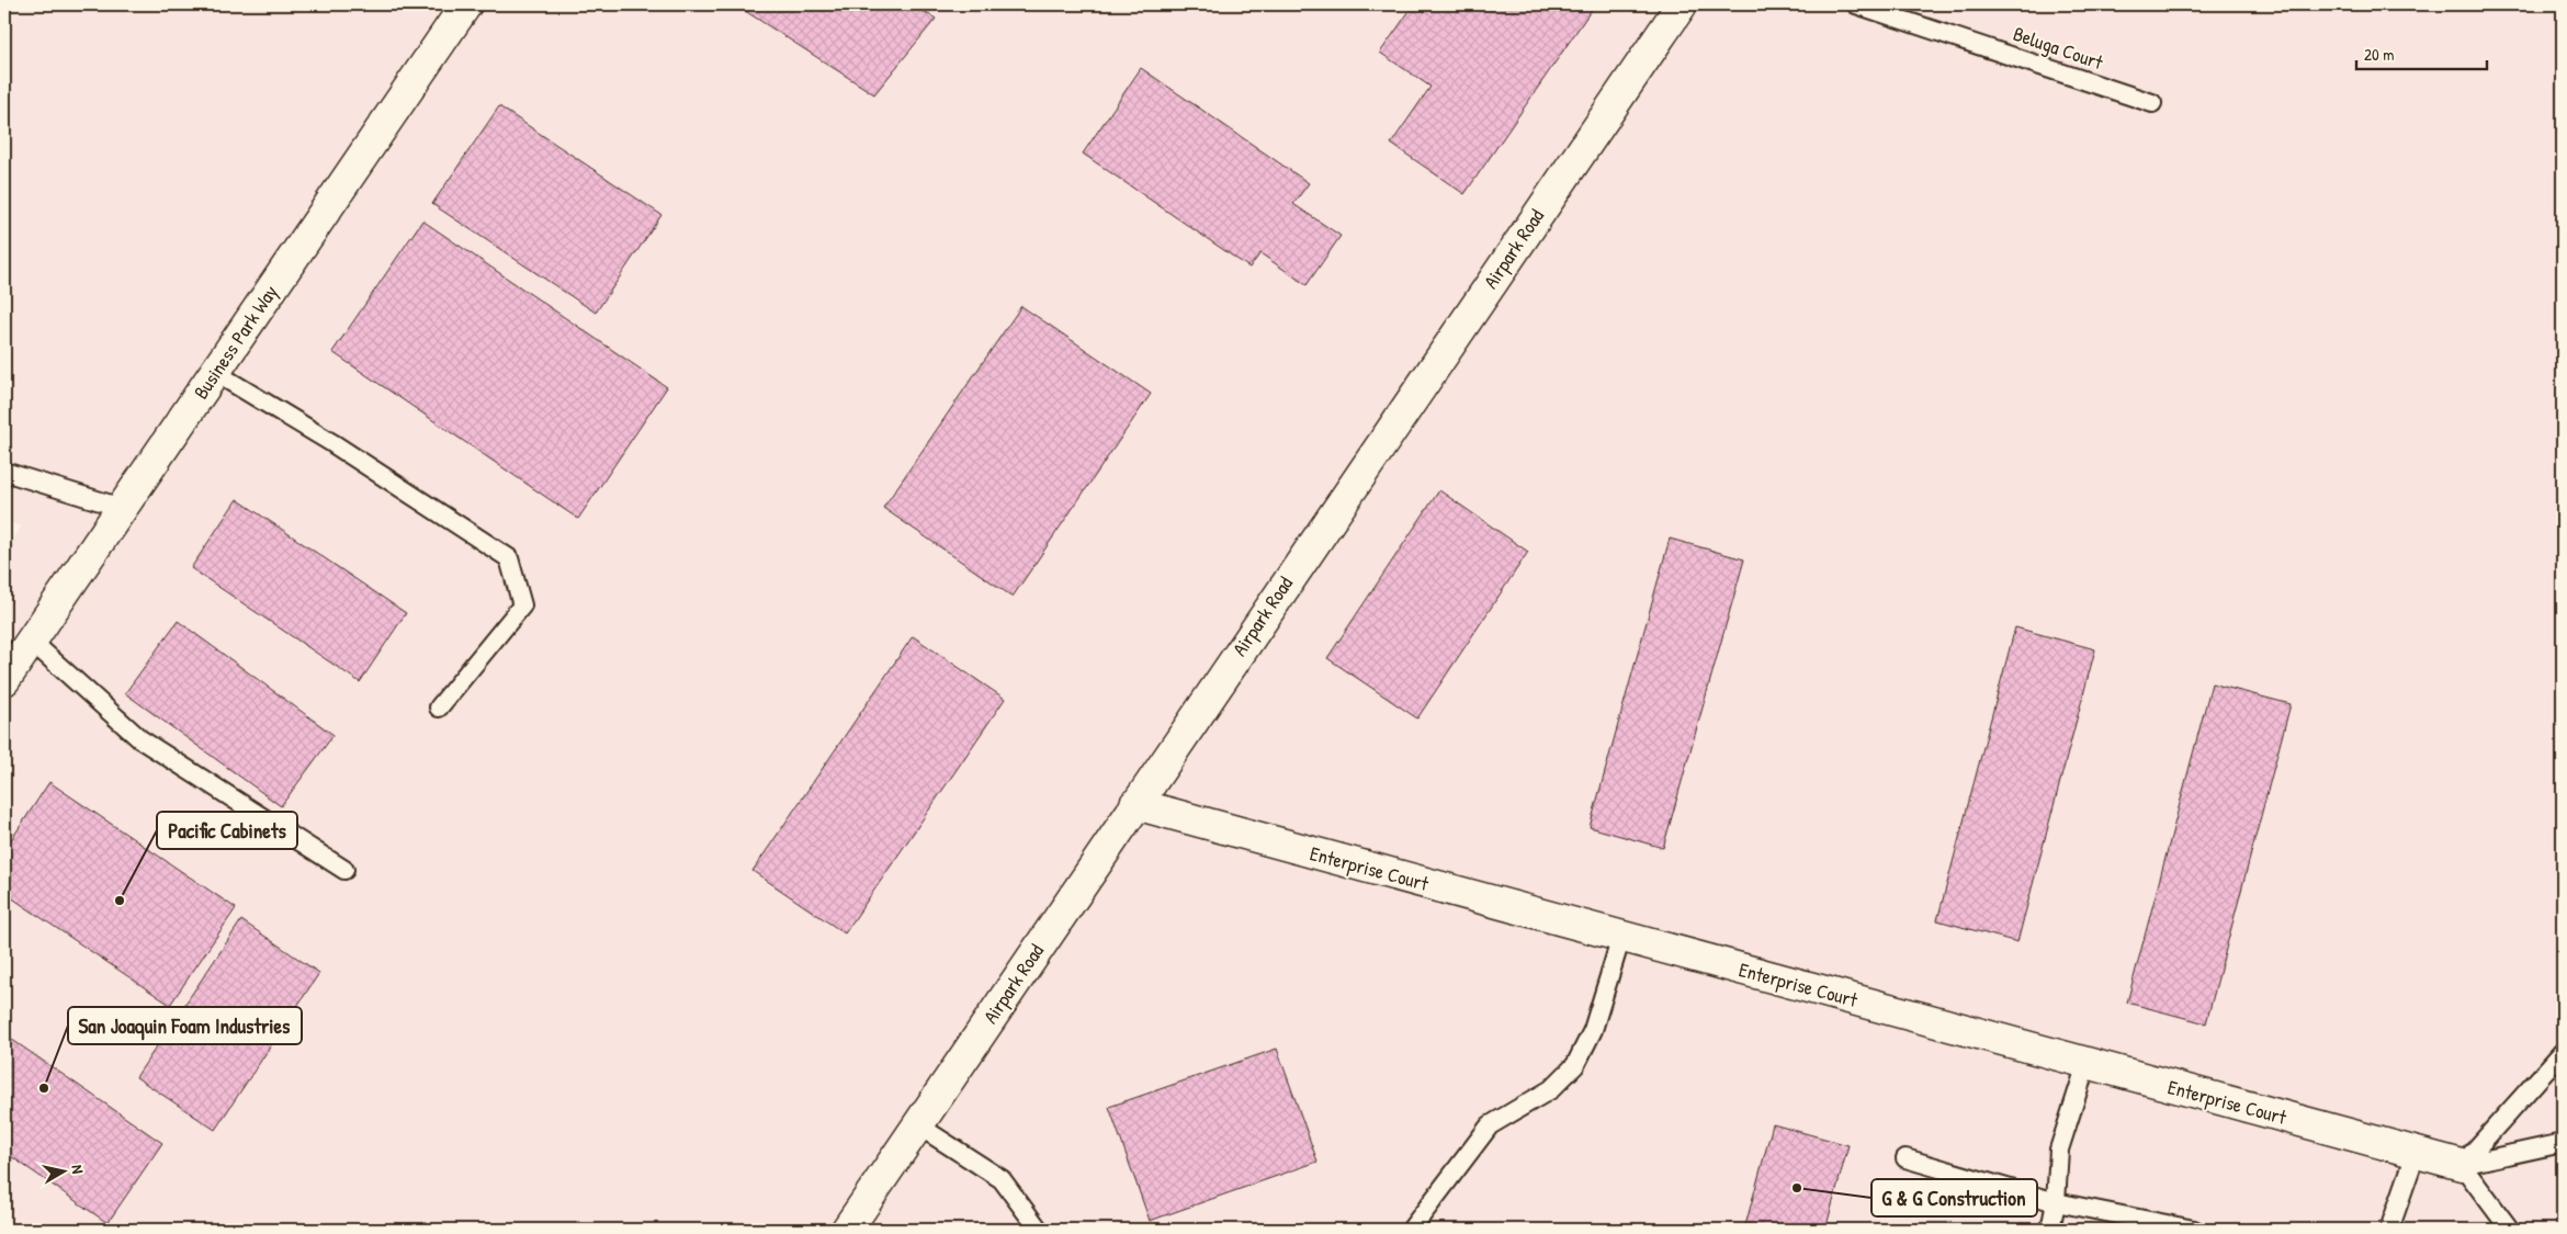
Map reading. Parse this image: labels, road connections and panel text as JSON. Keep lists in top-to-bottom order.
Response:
{
  "streets": {
    "street": ["Airpark Road", "Business Park Way", "Enterprise Court"],
    "lane": ["Beluga Court"]
  },
  "crossings": [
    ["Airpark Road", "Enterprise Court"]
  ],
  "places": ["Pacific Cabinets", "San Joaquin Foam Industries", "G & G Construction"],
  "scale_bar": "20 m",
  "north": "right"
}
